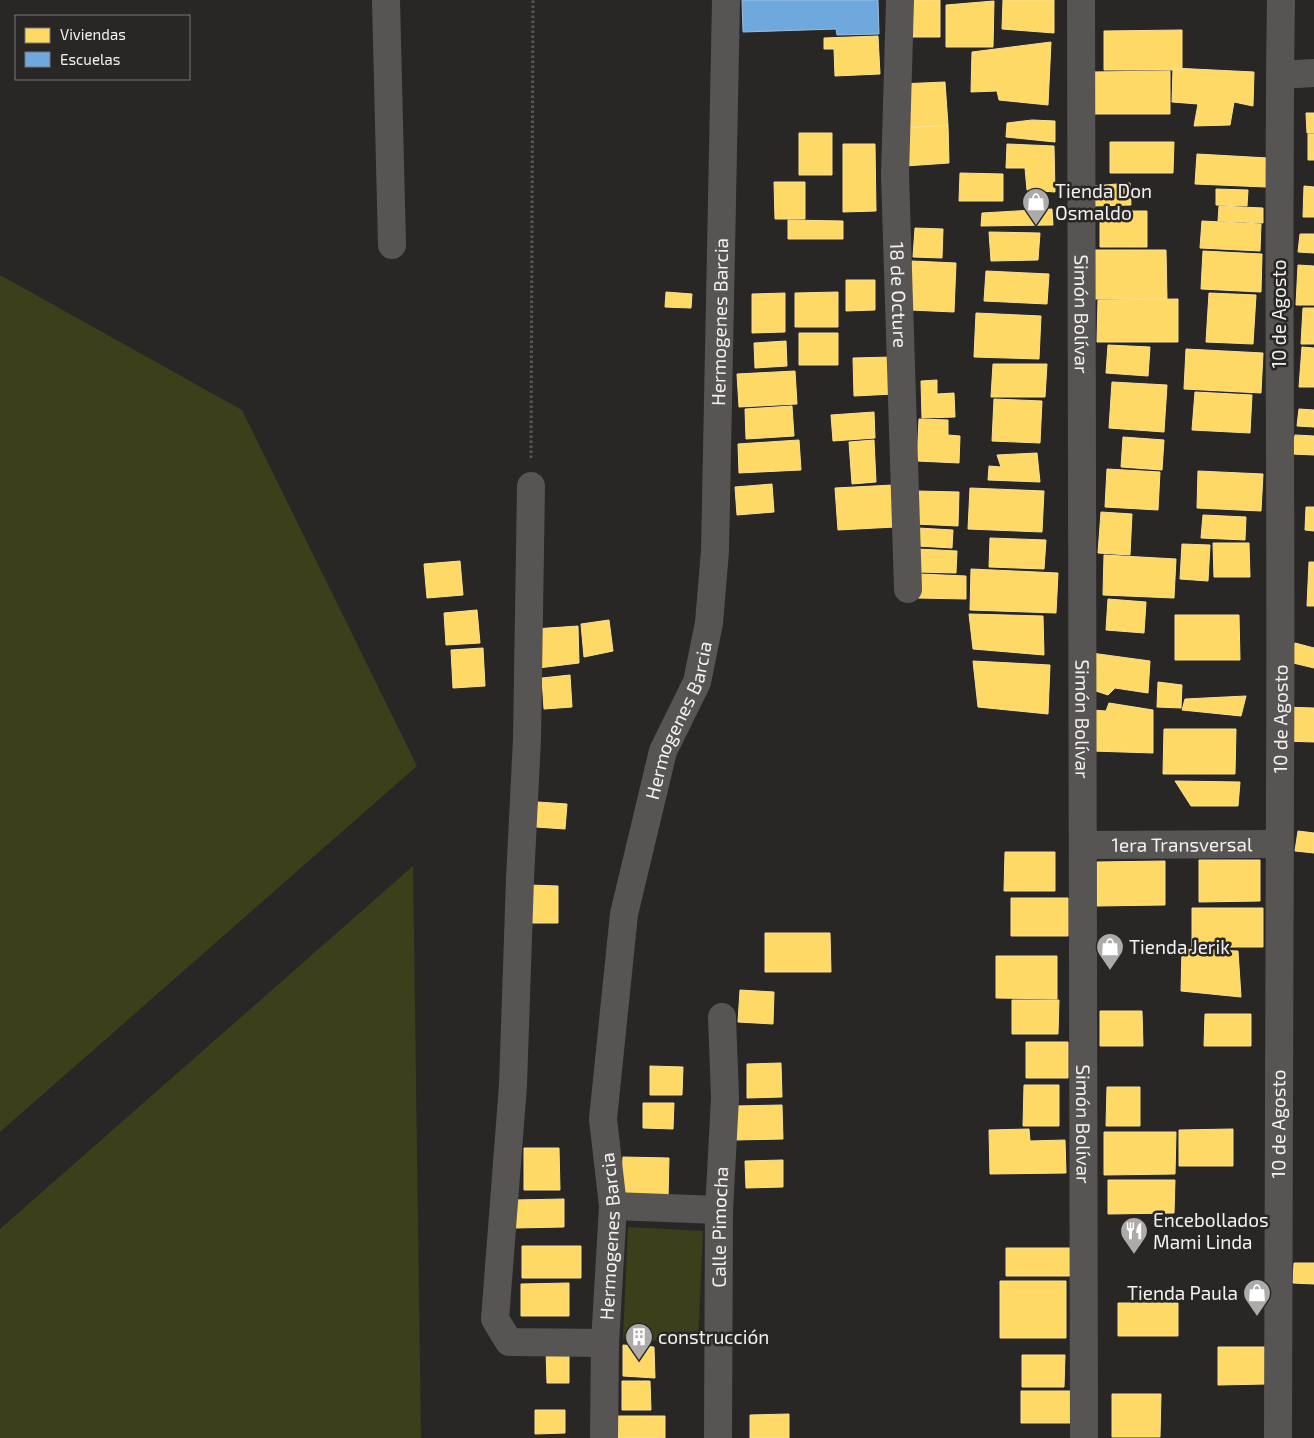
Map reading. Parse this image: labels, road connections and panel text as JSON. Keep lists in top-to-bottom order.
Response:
{
  "streets": {
    "street": [
      "18 de Octure",
      "Simón Bolívar",
      "10 de Agosto",
      "Hermogenes Barcia",
      "1era Transversal",
      "Calle Pimocha"
    ]
  },
  "crossings": [
    ["Simón Bolívar", "1era Transversal"],
    ["10 de Agosto", "1era Transversal"]
  ],
  "places": {
    "shop": ["Tienda Don Osmaldo", "Tienda Jerik", "Tienda Paula"],
    "restaurant": ["Encebollados Mami Linda"],
    "building": ["construcción"]
  },
  "legend": ["Viviendas", "Escuelas"]
}
